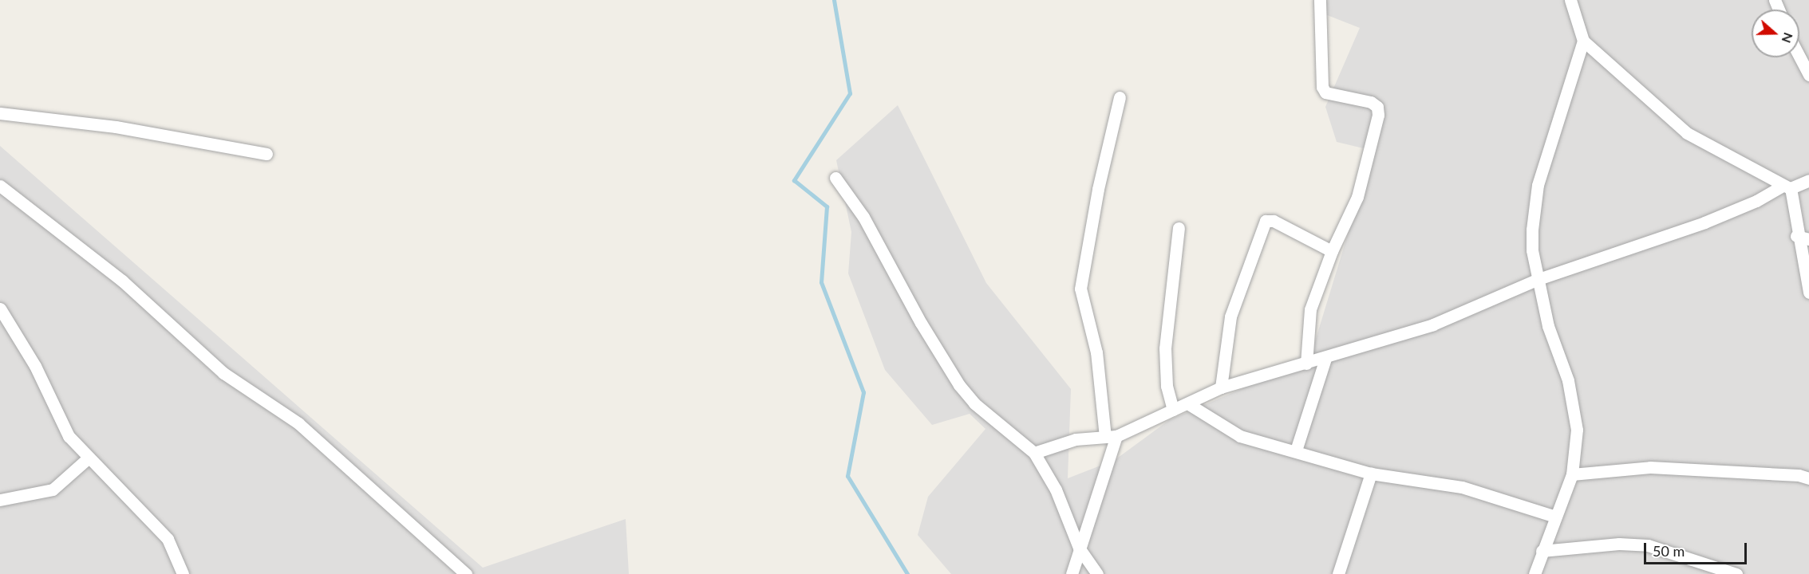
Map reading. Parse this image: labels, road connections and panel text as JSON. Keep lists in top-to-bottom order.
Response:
{
  "scale_bar": "50 m",
  "north": "right"
}
